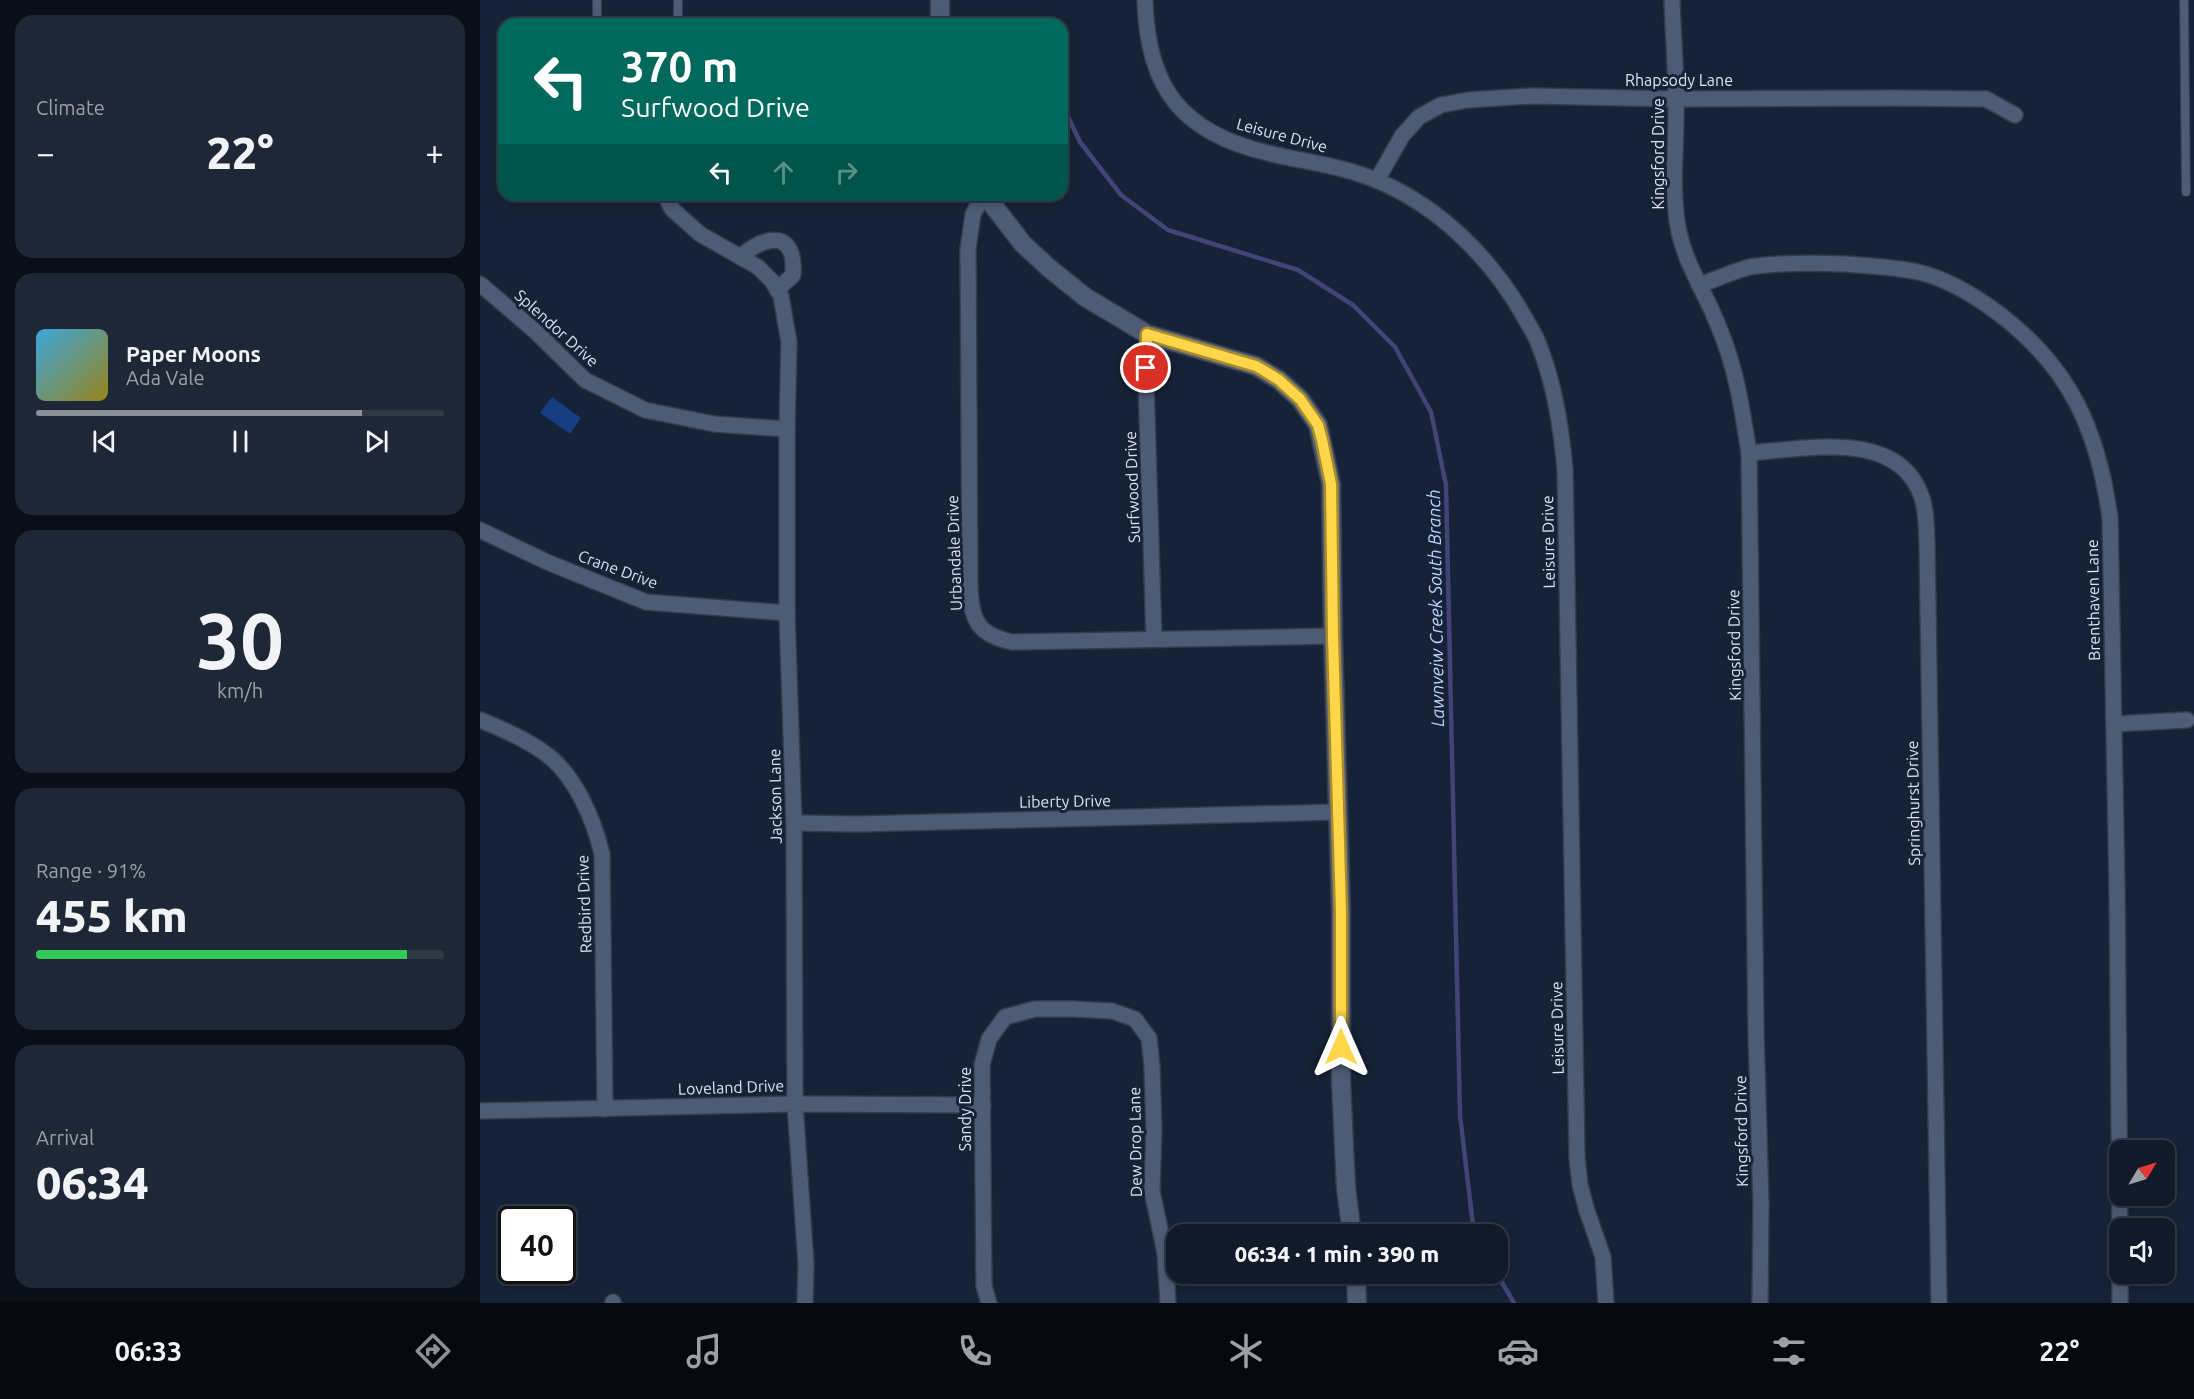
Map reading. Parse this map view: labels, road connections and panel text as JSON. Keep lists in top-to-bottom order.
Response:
{
  "streets": {
    "street": [
      "Rhapsody Lane",
      "Leisure Drive",
      "Kingsford Drive",
      "Splendor Drive",
      "Surfwood Drive",
      "Urbandale Drive",
      "Crane Drive",
      "Brenthaven Lane",
      "Jackson Lane",
      "Liberty Drive",
      "Springhurst Drive",
      "Redbird Drive",
      "Loveland Drive",
      "Sandy Drive",
      "Dew Drop Lane"
    ]
  },
  "crossings": [
    ["Rhapsody Lane", "Leisure Drive"],
    ["Rhapsody Lane", "Kingsford Drive"],
    ["Kingsford Drive", "Brenthaven Lane"],
    ["Kingsford Drive", "Springhurst Drive"],
    ["Splendor Drive", "Jackson Lane"],
    ["Surfwood Drive", "Urbandale Drive"],
    ["Crane Drive", "Jackson Lane"],
    ["Jackson Lane", "Liberty Drive"],
    ["Jackson Lane", "Loveland Drive"],
    ["Redbird Drive", "Loveland Drive"],
    ["Loveland Drive", "Sandy Drive"],
    ["Sandy Drive", "Dew Drop Lane"]
  ],
  "water": ["Lawnveiw Creek South Branch"],
  "north": "top right",
  "page": {
    "tile": [
      "Climate",
      ["30", "km/h"],
      ["Range · 91%", "455 km"],
      ["Arrival", "06:34"]
    ],
    "turn": ["370 m", "Surfwood Drive"],
    "heat": ["−", "22°", "+"],
    "song": ["Paper Moons", "Ada Vale"],
    "limit": "40",
    "trip": "06:34 · 1 min · 390 m",
    "tabs": ["06:33", "22°"]
  }
}
